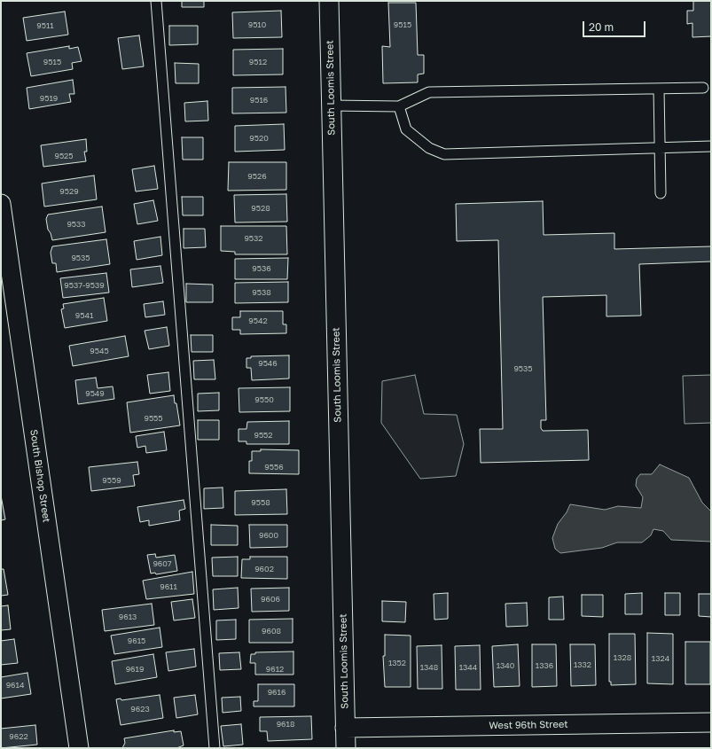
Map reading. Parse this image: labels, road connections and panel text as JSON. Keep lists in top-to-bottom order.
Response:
{
  "streets": {
    "street": ["South Loomis Street", "South Bishop Street", "West 96th Street"]
  },
  "crossings": [
    ["South Loomis Street", "West 96th Street"]
  ],
  "house_numbers": [
    "9510",
    "9515",
    "9511",
    "9515",
    "9512",
    "9519",
    "9516",
    "9520",
    "9525",
    "9526",
    "9529",
    "9528",
    "9533",
    "9532",
    "9535",
    "9536",
    "9537-9539",
    "9538",
    "9541",
    "9542",
    "9545",
    "9546",
    "9535",
    "9549",
    "9550",
    "9555",
    "9552",
    "9556",
    "9559",
    "9558",
    "9600",
    "9607",
    "9602",
    "9611",
    "9606",
    "9613",
    "9608",
    "9615",
    "1328",
    "1324",
    "1352",
    "1332",
    "1340",
    "1336",
    "1348",
    "1344",
    "9619",
    "9612",
    "9614",
    "9616",
    "9623",
    "9618",
    "9622"
  ],
  "scale_bar": "20 m"
}
